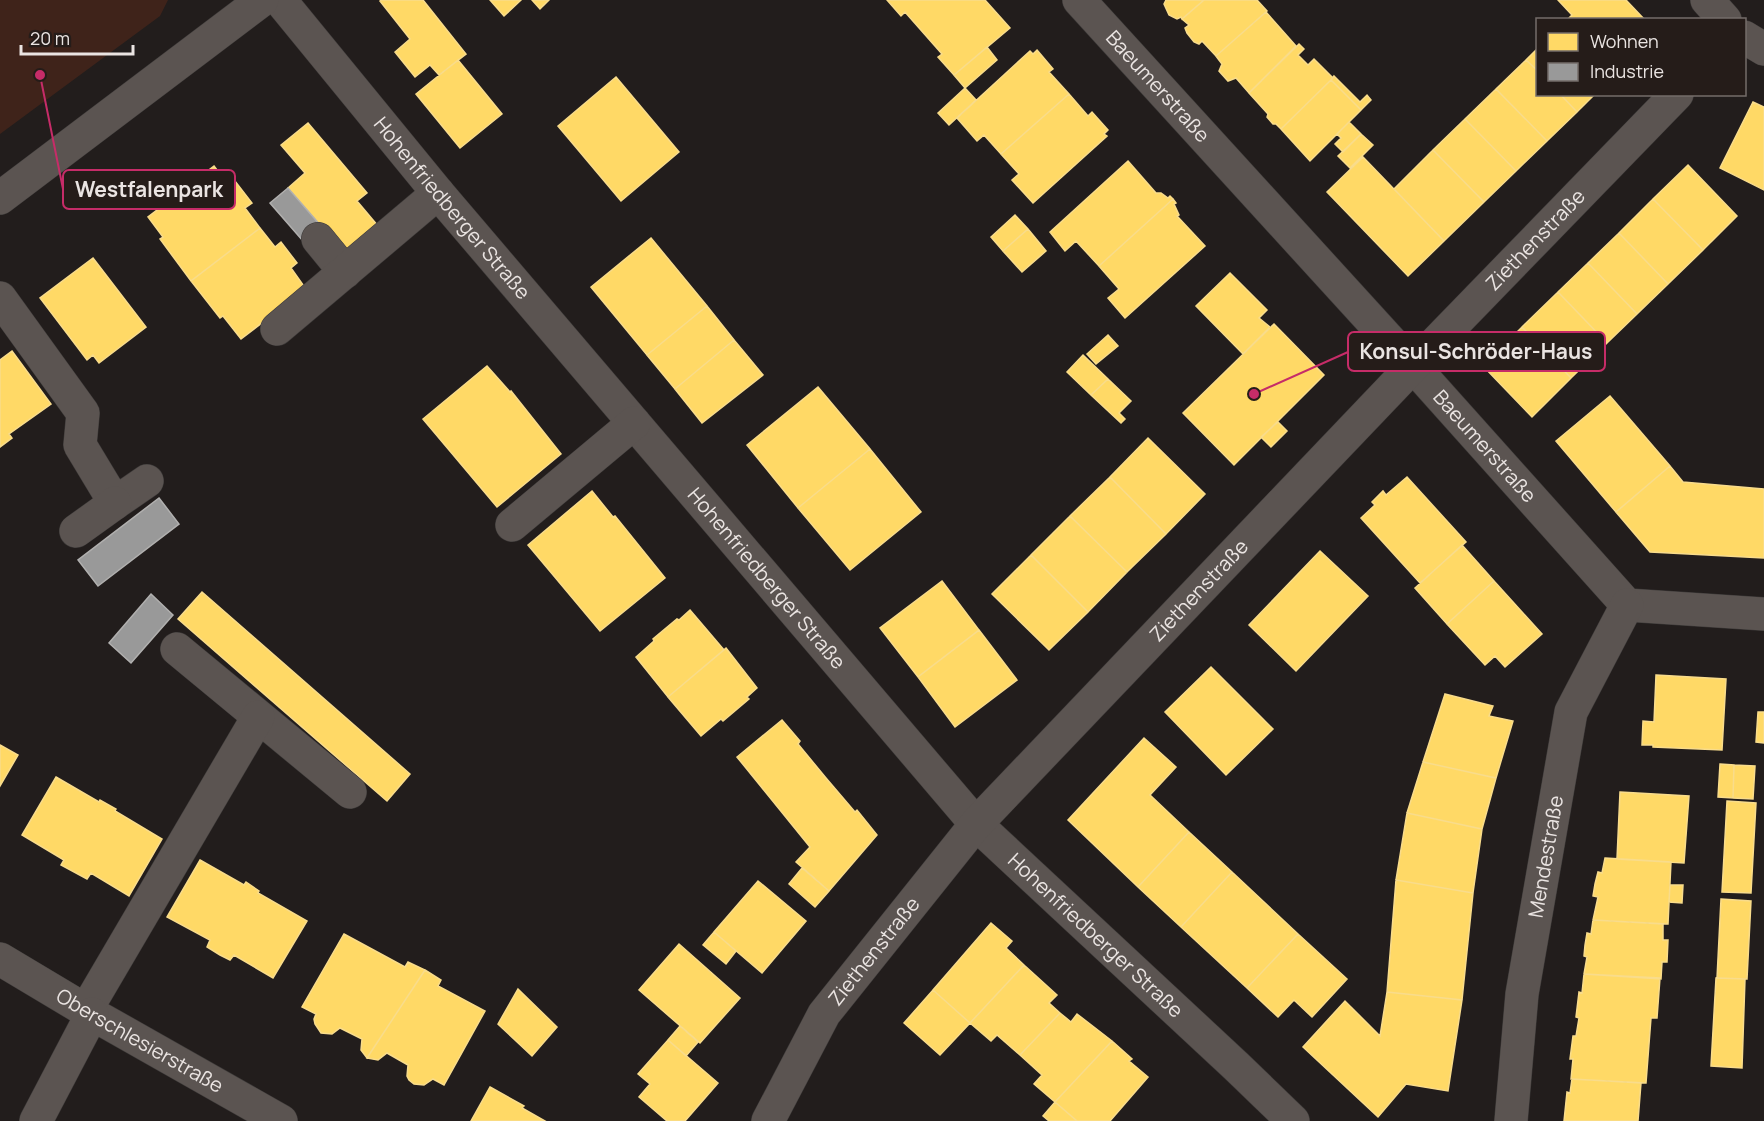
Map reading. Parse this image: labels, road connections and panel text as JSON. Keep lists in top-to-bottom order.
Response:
{
  "streets": {
    "street": [
      "Baeumerstraße",
      "Hohenfriedberger Straße",
      "Ziethenstraße",
      "Mendestraße",
      "Oberschlesierstraße"
    ]
  },
  "crossings": [
    ["Baeumerstraße", "Ziethenstraße"],
    ["Baeumerstraße", "Mendestraße"],
    ["Hohenfriedberger Straße", "Ziethenstraße"]
  ],
  "places": ["Westfalenpark", "Konsul-Schröder-Haus"],
  "legend": ["Wohnen", "Industrie"],
  "scale_bar": "20 m"
}
